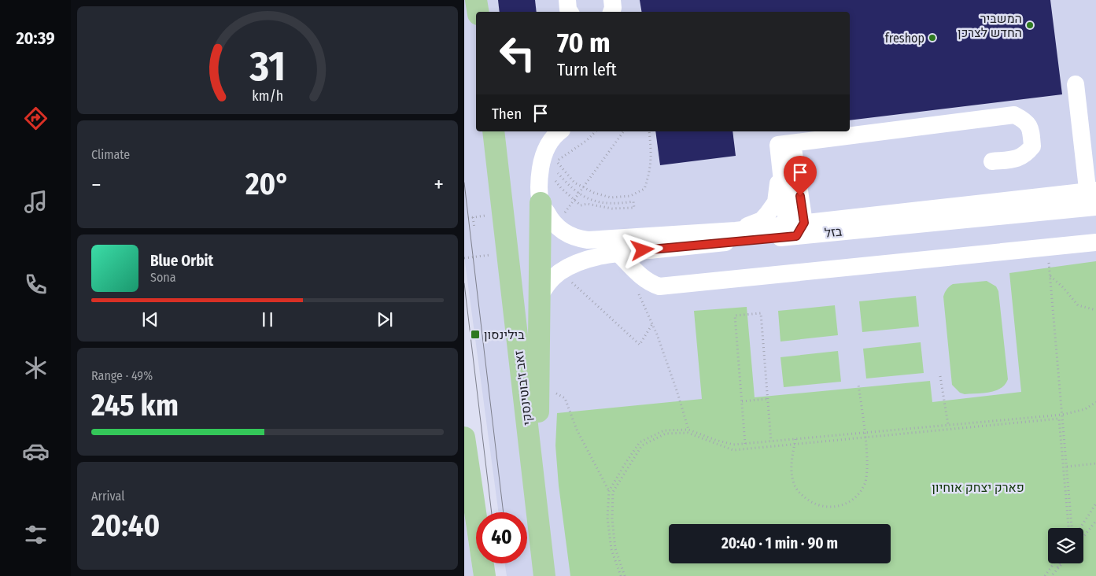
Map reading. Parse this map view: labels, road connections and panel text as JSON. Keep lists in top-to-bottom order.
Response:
{
  "streets": {
    "main road": ["זאב ז'בוטינסקי"],
    "street": ["בזל"]
  },
  "parks": ["פארק יצחק אוחיון"],
  "places": {
    "other": ["המשביר החדש לצרכן", "freshop"],
    "transit": ["בילינסון"]
  },
  "page": {
    "tabs": "20:39",
    "turn": ["70 m", "Turn left"],
    "then": "Then",
    "tile": [
      "Climate",
      ["Range · 49%", "245 km"],
      ["Arrival", "20:40"]
    ],
    "heat": ["−", "20°", "+"],
    "song": ["Blue Orbit", "Sona"],
    "limit": "40",
    "trip": "20:40 · 1 min · 90 m",
    "gauge": ["31", "km/h"]
  }
}
